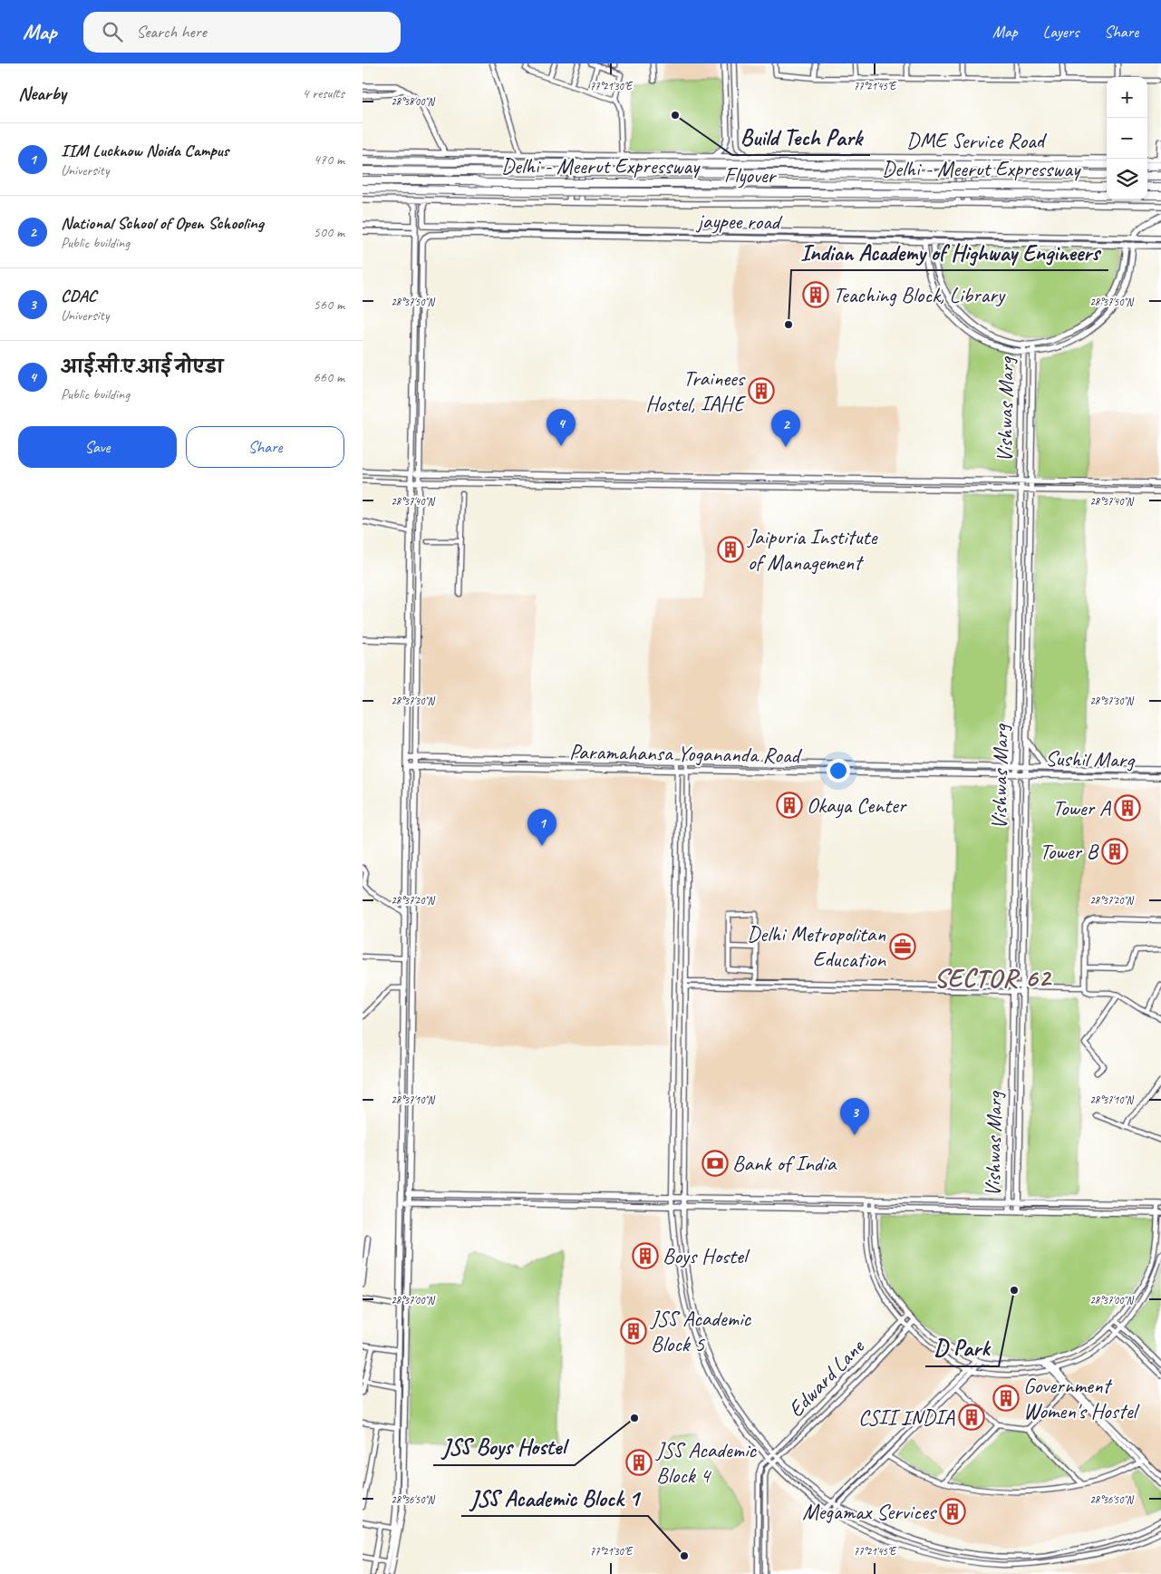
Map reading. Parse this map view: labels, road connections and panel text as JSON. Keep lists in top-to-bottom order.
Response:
{
  "streets": {
    "highway": ["Delhi - Meerut Expressway", "Flyover"],
    "street": [
      "DME Service Road",
      "jaypee road",
      "Vishwas Marg",
      "Paramahansa Yogananda Road",
      "Sushil Marg",
      "Edward Lane"
    ]
  },
  "crossings": [
    ["Vishwas Marg", "Paramahansa Yogananda Road"],
    ["Vishwas Marg", "Sushil Marg"],
    ["Paramahansa Yogananda Road", "Sushil Marg"]
  ],
  "districts": ["SECTOR 62"],
  "places": {
    "other": [
      "Build Tech Park",
      "Indian Academy of Highway Engineers",
      "D Park",
      "JSS Boys Hostel",
      "JSS Academic Block 1"
    ],
    "building": [
      "Teaching Block, Library",
      "Trainees Hostel, IAHE",
      "Jaipuria Institute of Management",
      "Okaya Center",
      "Tower A",
      "Tower B",
      "Boys Hostel",
      "JSS Academic Block 5",
      "Government Women's Hostel",
      "CSII INDIA",
      "JSS Academic Block 4",
      "Megamax Services"
    ],
    "office": ["Delhi Metropolitan Education"],
    "bank": ["Bank of India"]
  },
  "page": {
    "header": "Map",
    "search": "Search here",
    "nav": ["Map", "Layers", "Share"],
    "heading": ["Nearby", "4 results"],
    "map_buttons": ["+", "−"],
    "list": [
      {
        "mark": "1",
        "name": "IIM Lucknow Noida Campus",
        "note": "University",
        "value": "470 m"
      },
      {
        "mark": "2",
        "name": "National School of Open Schooling",
        "note": "Public building",
        "value": "500 m"
      },
      {
        "mark": "3",
        "name": "CDAC",
        "note": "University",
        "value": "560 m"
      },
      {
        "mark": "4",
        "name": "आई.सी.ए.आई नोएडा",
        "note": "Public building",
        "value": "660 m"
      }
    ],
    "pins": [
      "4",
      "2",
      "1",
      "3"
    ],
    "buttons": ["Save", "Share"]
  },
  "coordinates": [
    "77°21'30\"E",
    "77°21'45\"E",
    "28°38'00\"N",
    "28°37'50\"N",
    "28°37'40\"N",
    "28°37'30\"N",
    "28°37'20\"N",
    "28°37'10\"N",
    "28°37'00\"N",
    "28°36'50\"N"
  ]
}
